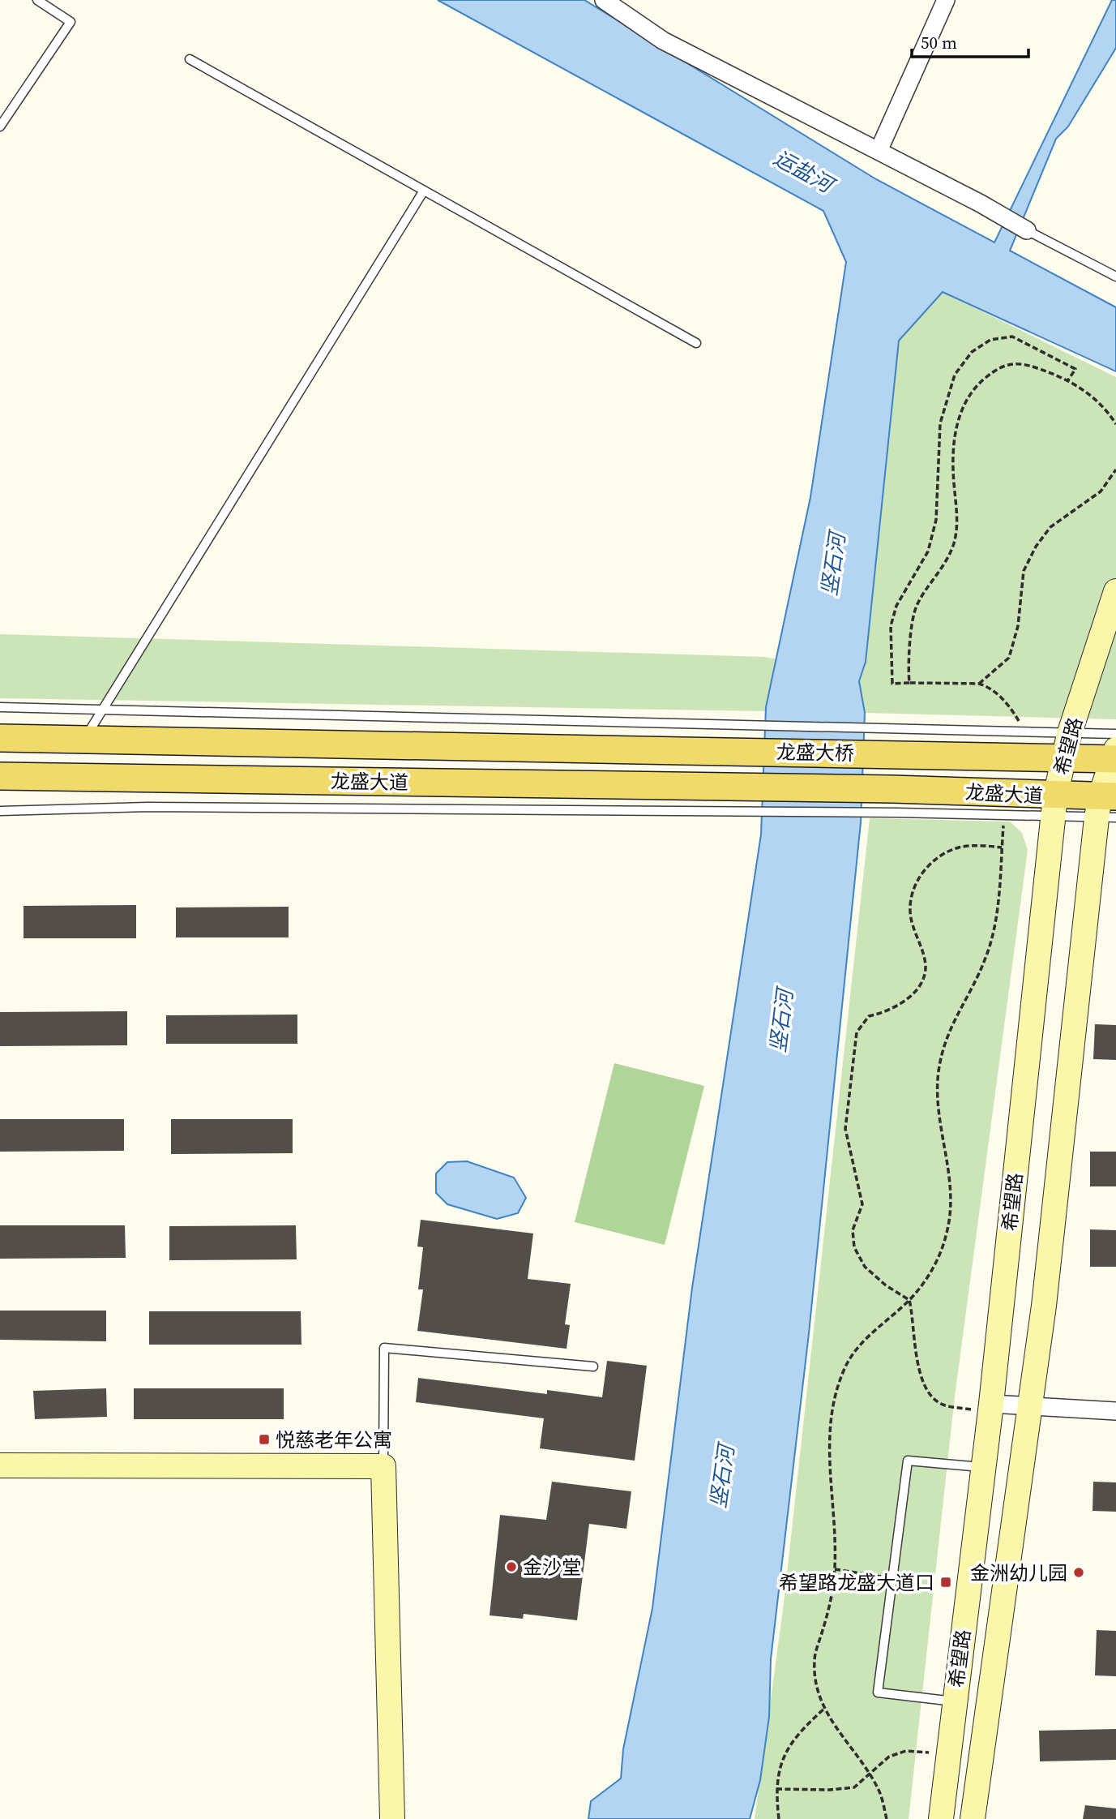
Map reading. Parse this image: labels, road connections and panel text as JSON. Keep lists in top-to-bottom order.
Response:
{
  "streets": {
    "main road": ["希望路", "龙盛大桥", "龙盛大道"]
  },
  "crossings": [
    ["希望路", "龙盛大道"],
    ["龙盛大桥", "龙盛大道"]
  ],
  "water": ["运盐河", "竖石河"],
  "places": {
    "transit": ["悦慈老年公寓", "希望路龙盛大道口"],
    "other": ["金沙堂", "金洲幼儿园"]
  },
  "scale_bar": "50 m"
}
